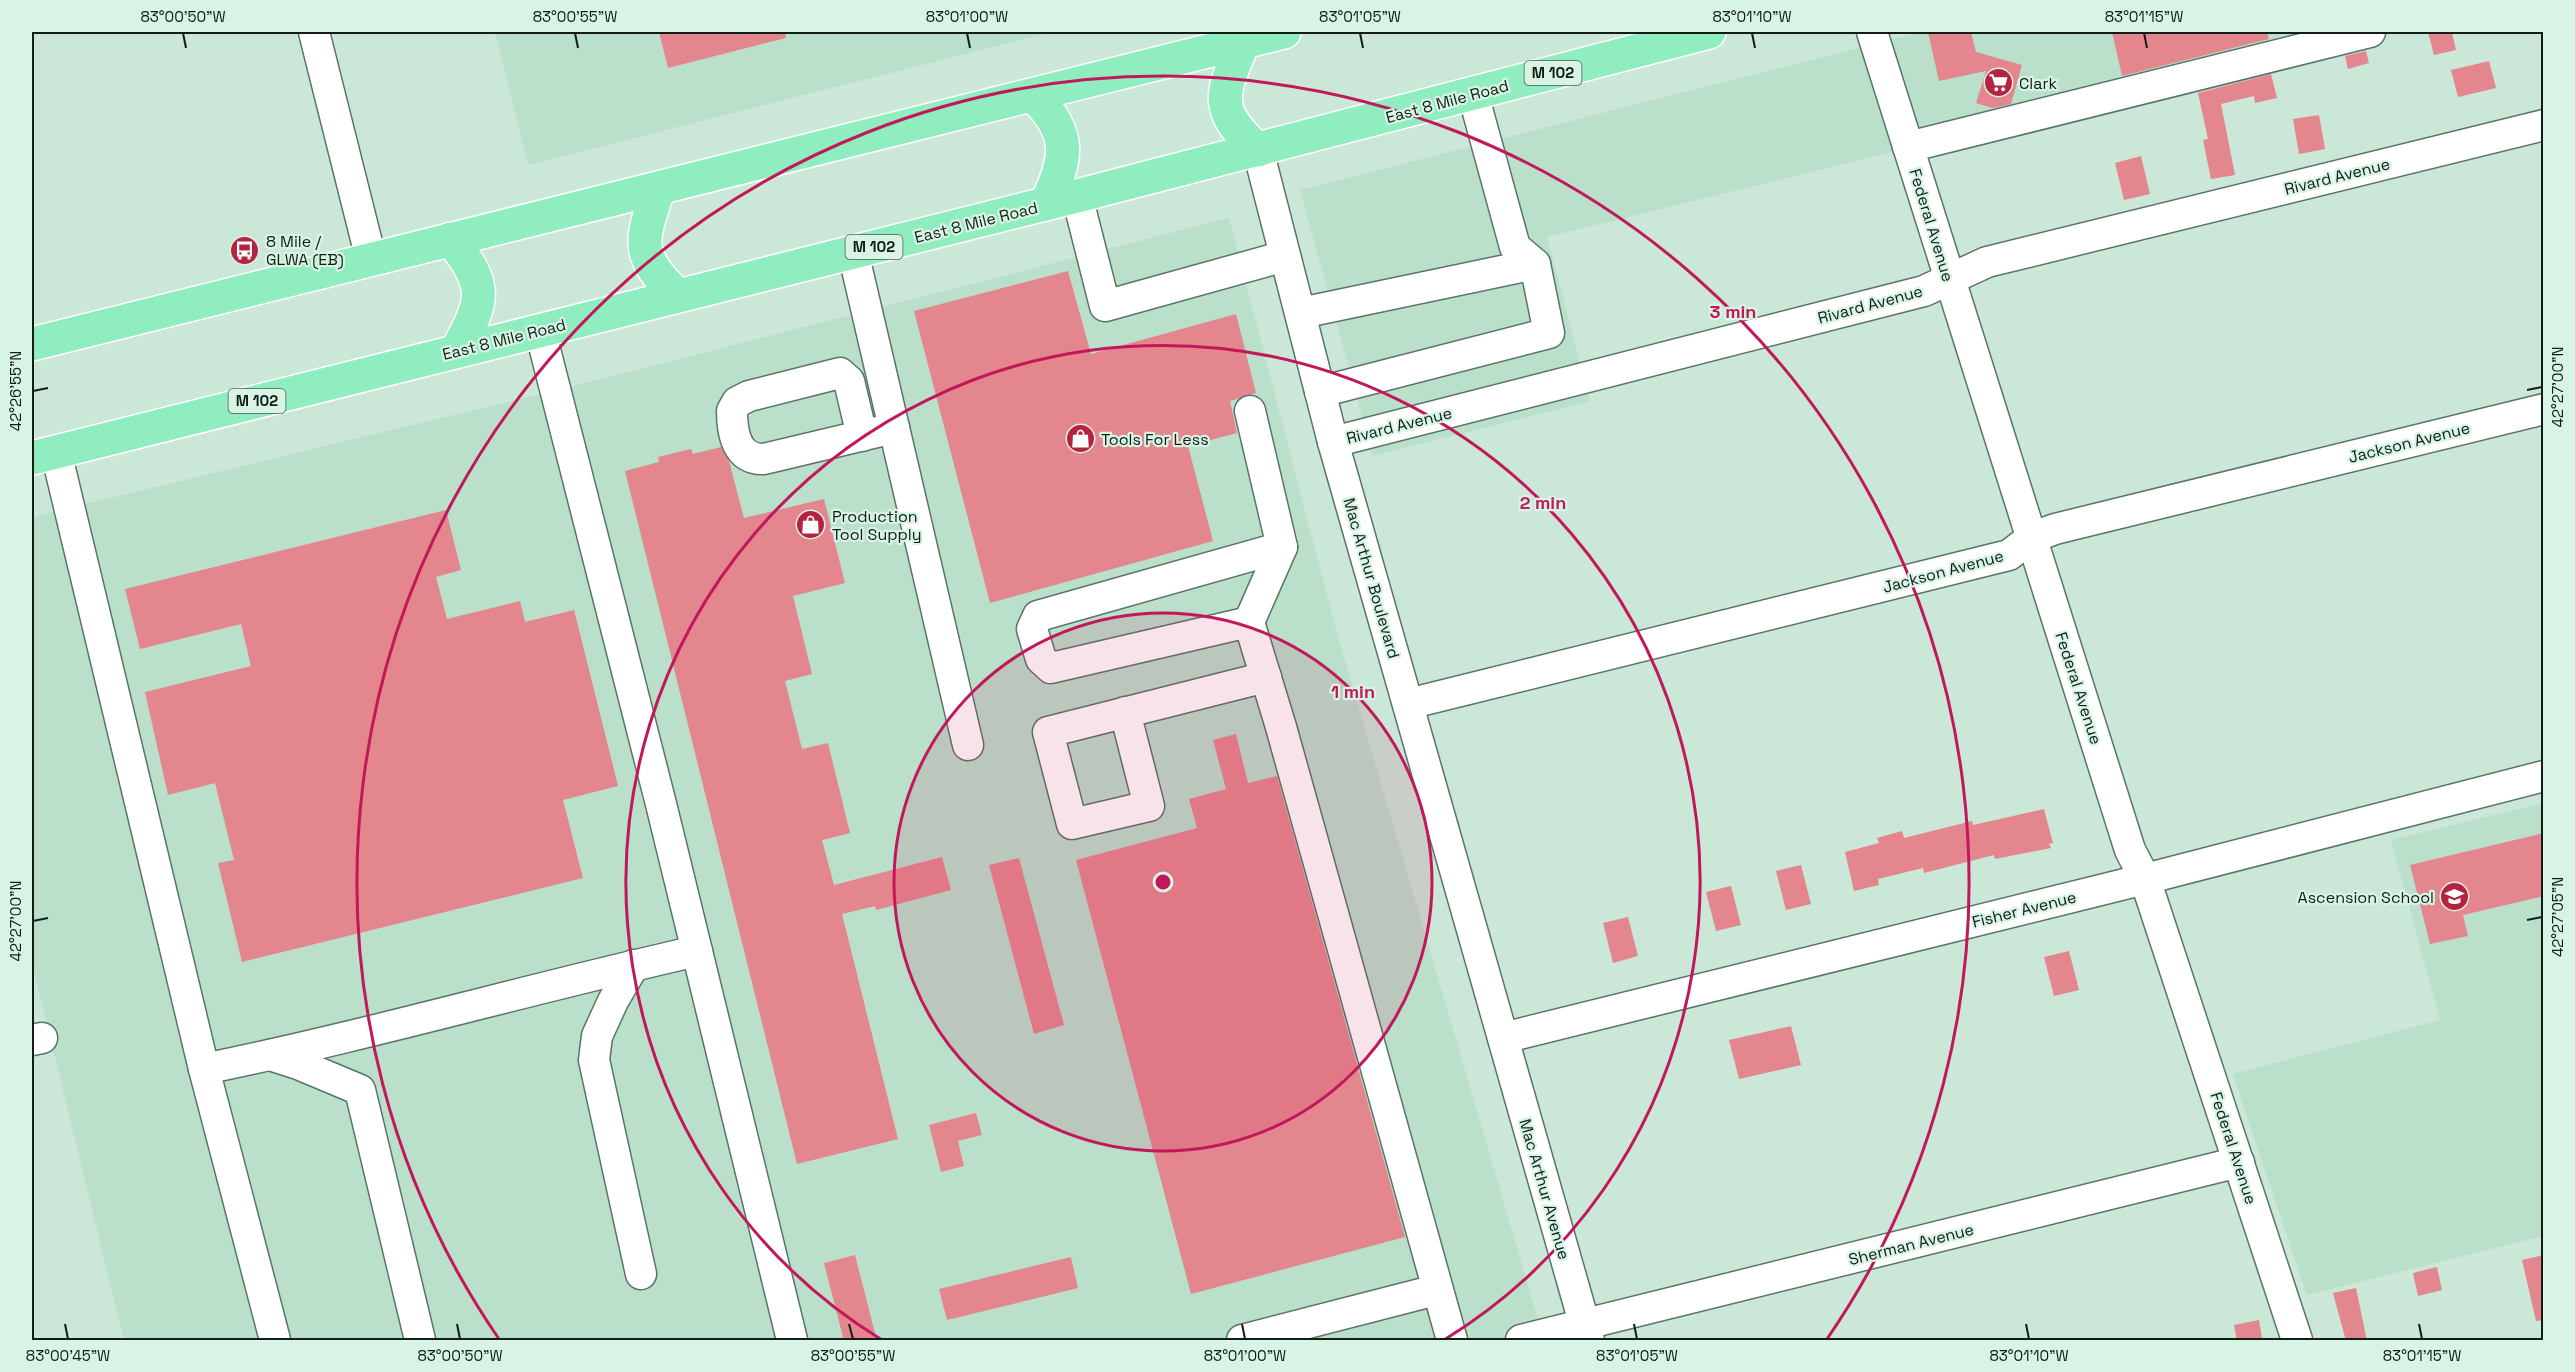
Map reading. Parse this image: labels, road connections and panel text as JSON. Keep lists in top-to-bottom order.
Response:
{
  "streets": {
    "highway": ["M 102", "East 8 Mile Road"],
    "street": [
      "Rivard Avenue",
      "Federal Avenue",
      "Jackson Avenue",
      "Mac Arthur Boulevard",
      "Fisher Avenue",
      "Mac Arthur Avenue",
      "Sherman Avenue"
    ]
  },
  "crossings": [
    ["East 8 Mile Road", "Mac Arthur Boulevard"],
    ["Rivard Avenue", "Federal Avenue"],
    ["Rivard Avenue", "Mac Arthur Boulevard"],
    ["Federal Avenue", "Jackson Avenue"],
    ["Federal Avenue", "Fisher Avenue"],
    ["Federal Avenue", "Sherman Avenue"],
    ["Jackson Avenue", "Mac Arthur Boulevard"],
    ["Mac Arthur Boulevard", "Fisher Avenue"],
    ["Mac Arthur Boulevard", "Mac Arthur Avenue"],
    ["Fisher Avenue", "Mac Arthur Avenue"],
    ["Mac Arthur Avenue", "Sherman Avenue"]
  ],
  "places": {
    "supermarket": ["Clark"],
    "bus stop": ["8 Mile / GLWA (EB)"],
    "shop": ["Tools For Less", "Production Tool Supply"],
    "school or university": ["Ascension School"]
  },
  "coordinates": [
    "83°00'50\"W",
    "83°00'55\"W",
    "83°01'00\"W",
    "83°01'05\"W",
    "83°01'10\"W",
    "83°01'15\"W",
    "42°27'00\"N",
    "42°26'55\"N",
    "42°27'05\"N",
    "83°00'45\"W"
  ],
  "rings": ["3 min", "2 min", "1 min"]
}
